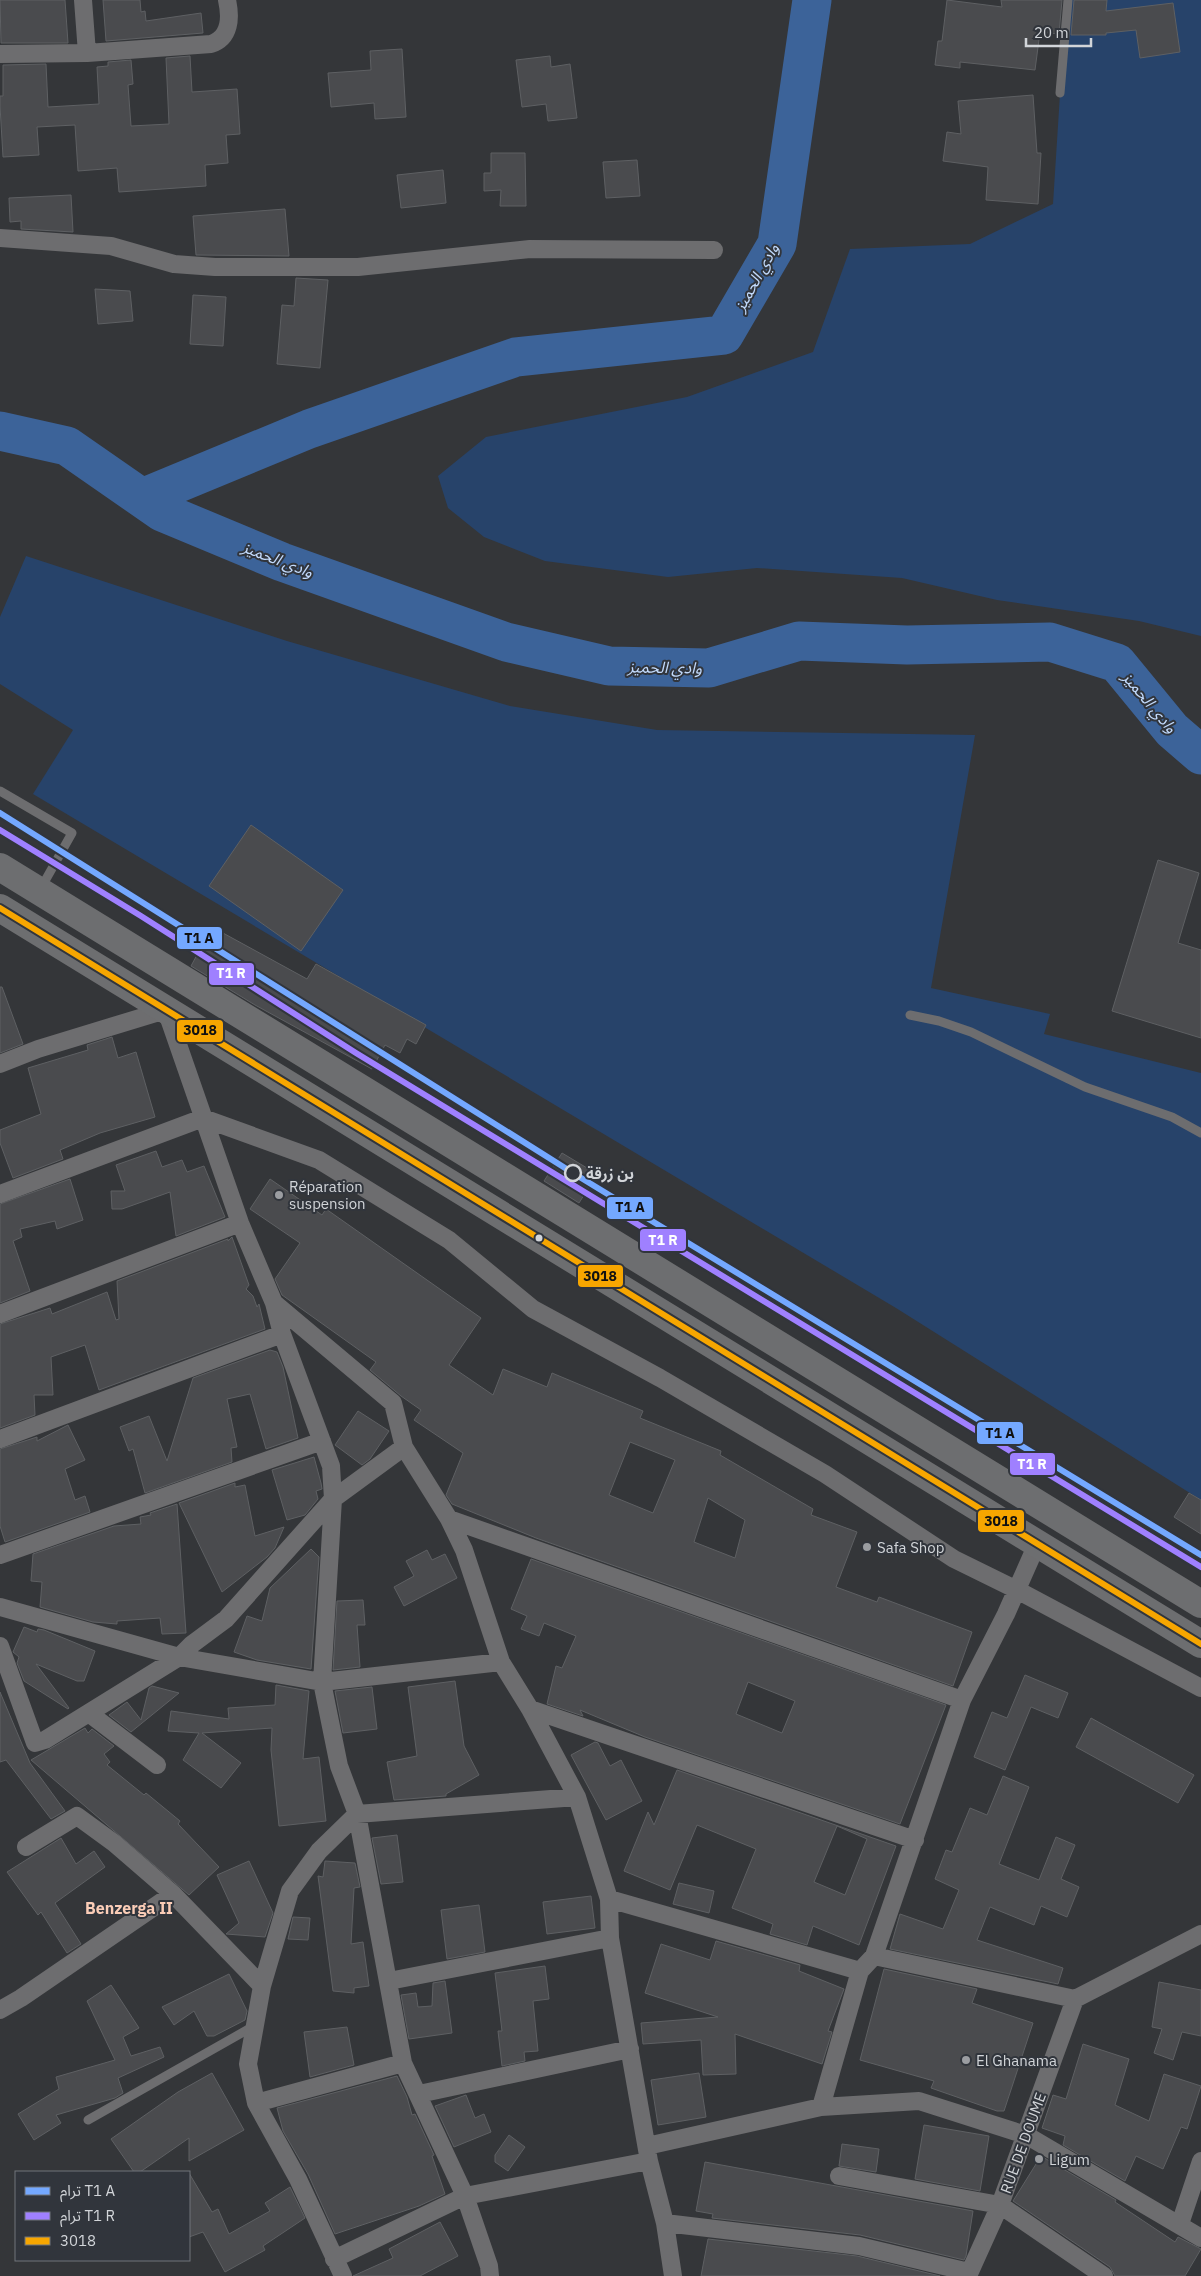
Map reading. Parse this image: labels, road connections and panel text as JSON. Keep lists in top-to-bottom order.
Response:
{
  "streets": {
    "street": ["RUE DE DOUME"]
  },
  "districts": ["Benzerga II"],
  "water": ["وادي الحميز"],
  "places": [
    "بن زرقة",
    "Réparation suspension",
    "Safa Shop",
    "El Ghanama",
    "Ligum"
  ],
  "lines": ["transit line 3018"],
  "legend": ["ترام T1 A", "ترام T1 R", "3018"],
  "scale_bar": "20 m"
}
